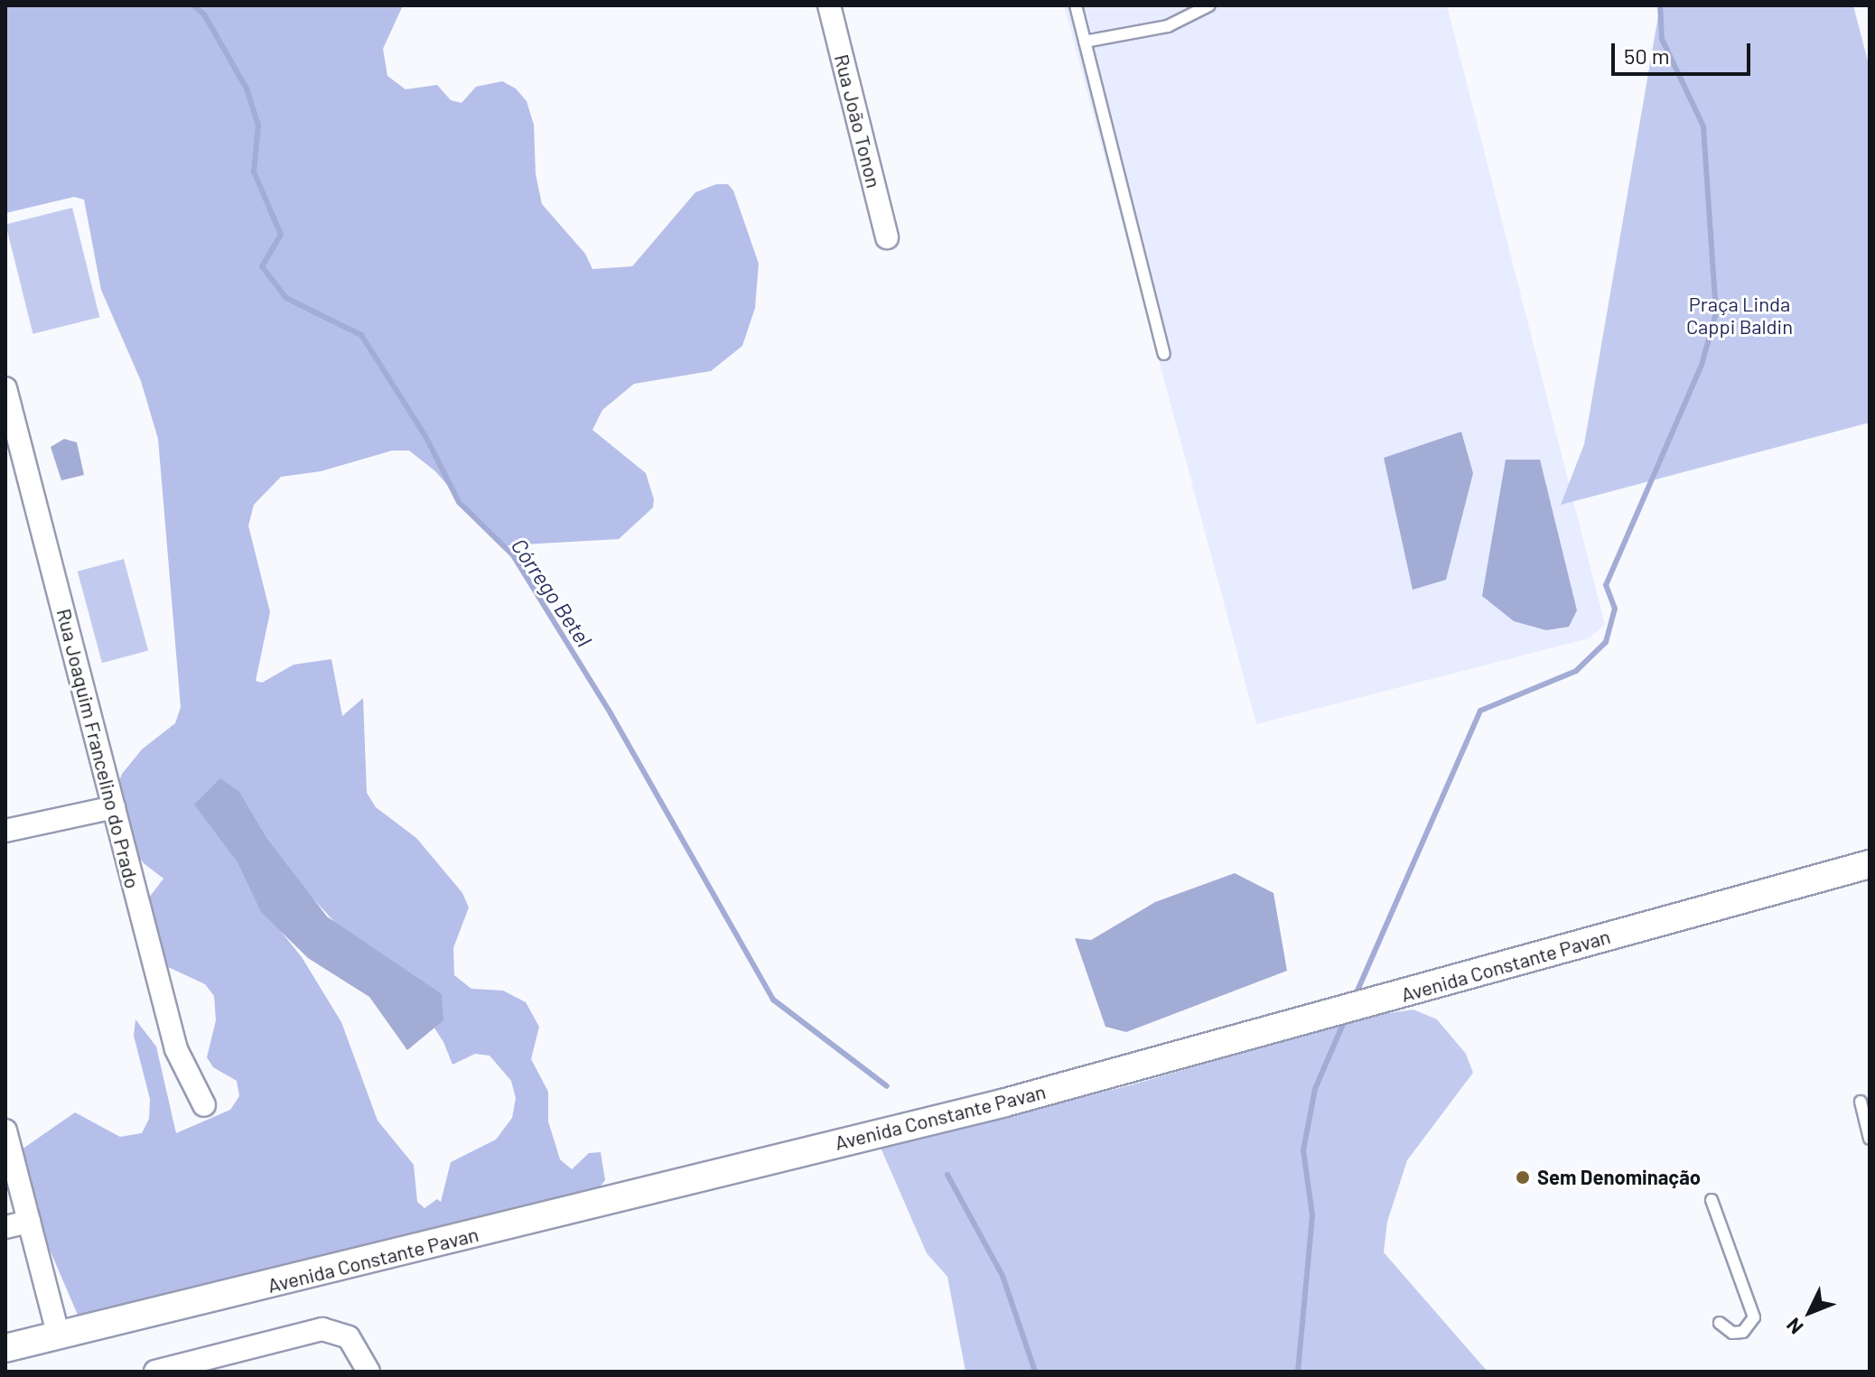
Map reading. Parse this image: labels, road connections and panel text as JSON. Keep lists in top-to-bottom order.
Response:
{
  "streets": {
    "street": ["Rua João Tonon", "Rua Joaquim Francelino do Prado", "Avenida Constante Pavan"]
  },
  "water": ["Córrego Betel"],
  "parks": ["Praça Linda Cappi Baldin"],
  "places": ["Sem Denominação"],
  "scale_bar": "50 m",
  "north": "bottom left"
}
